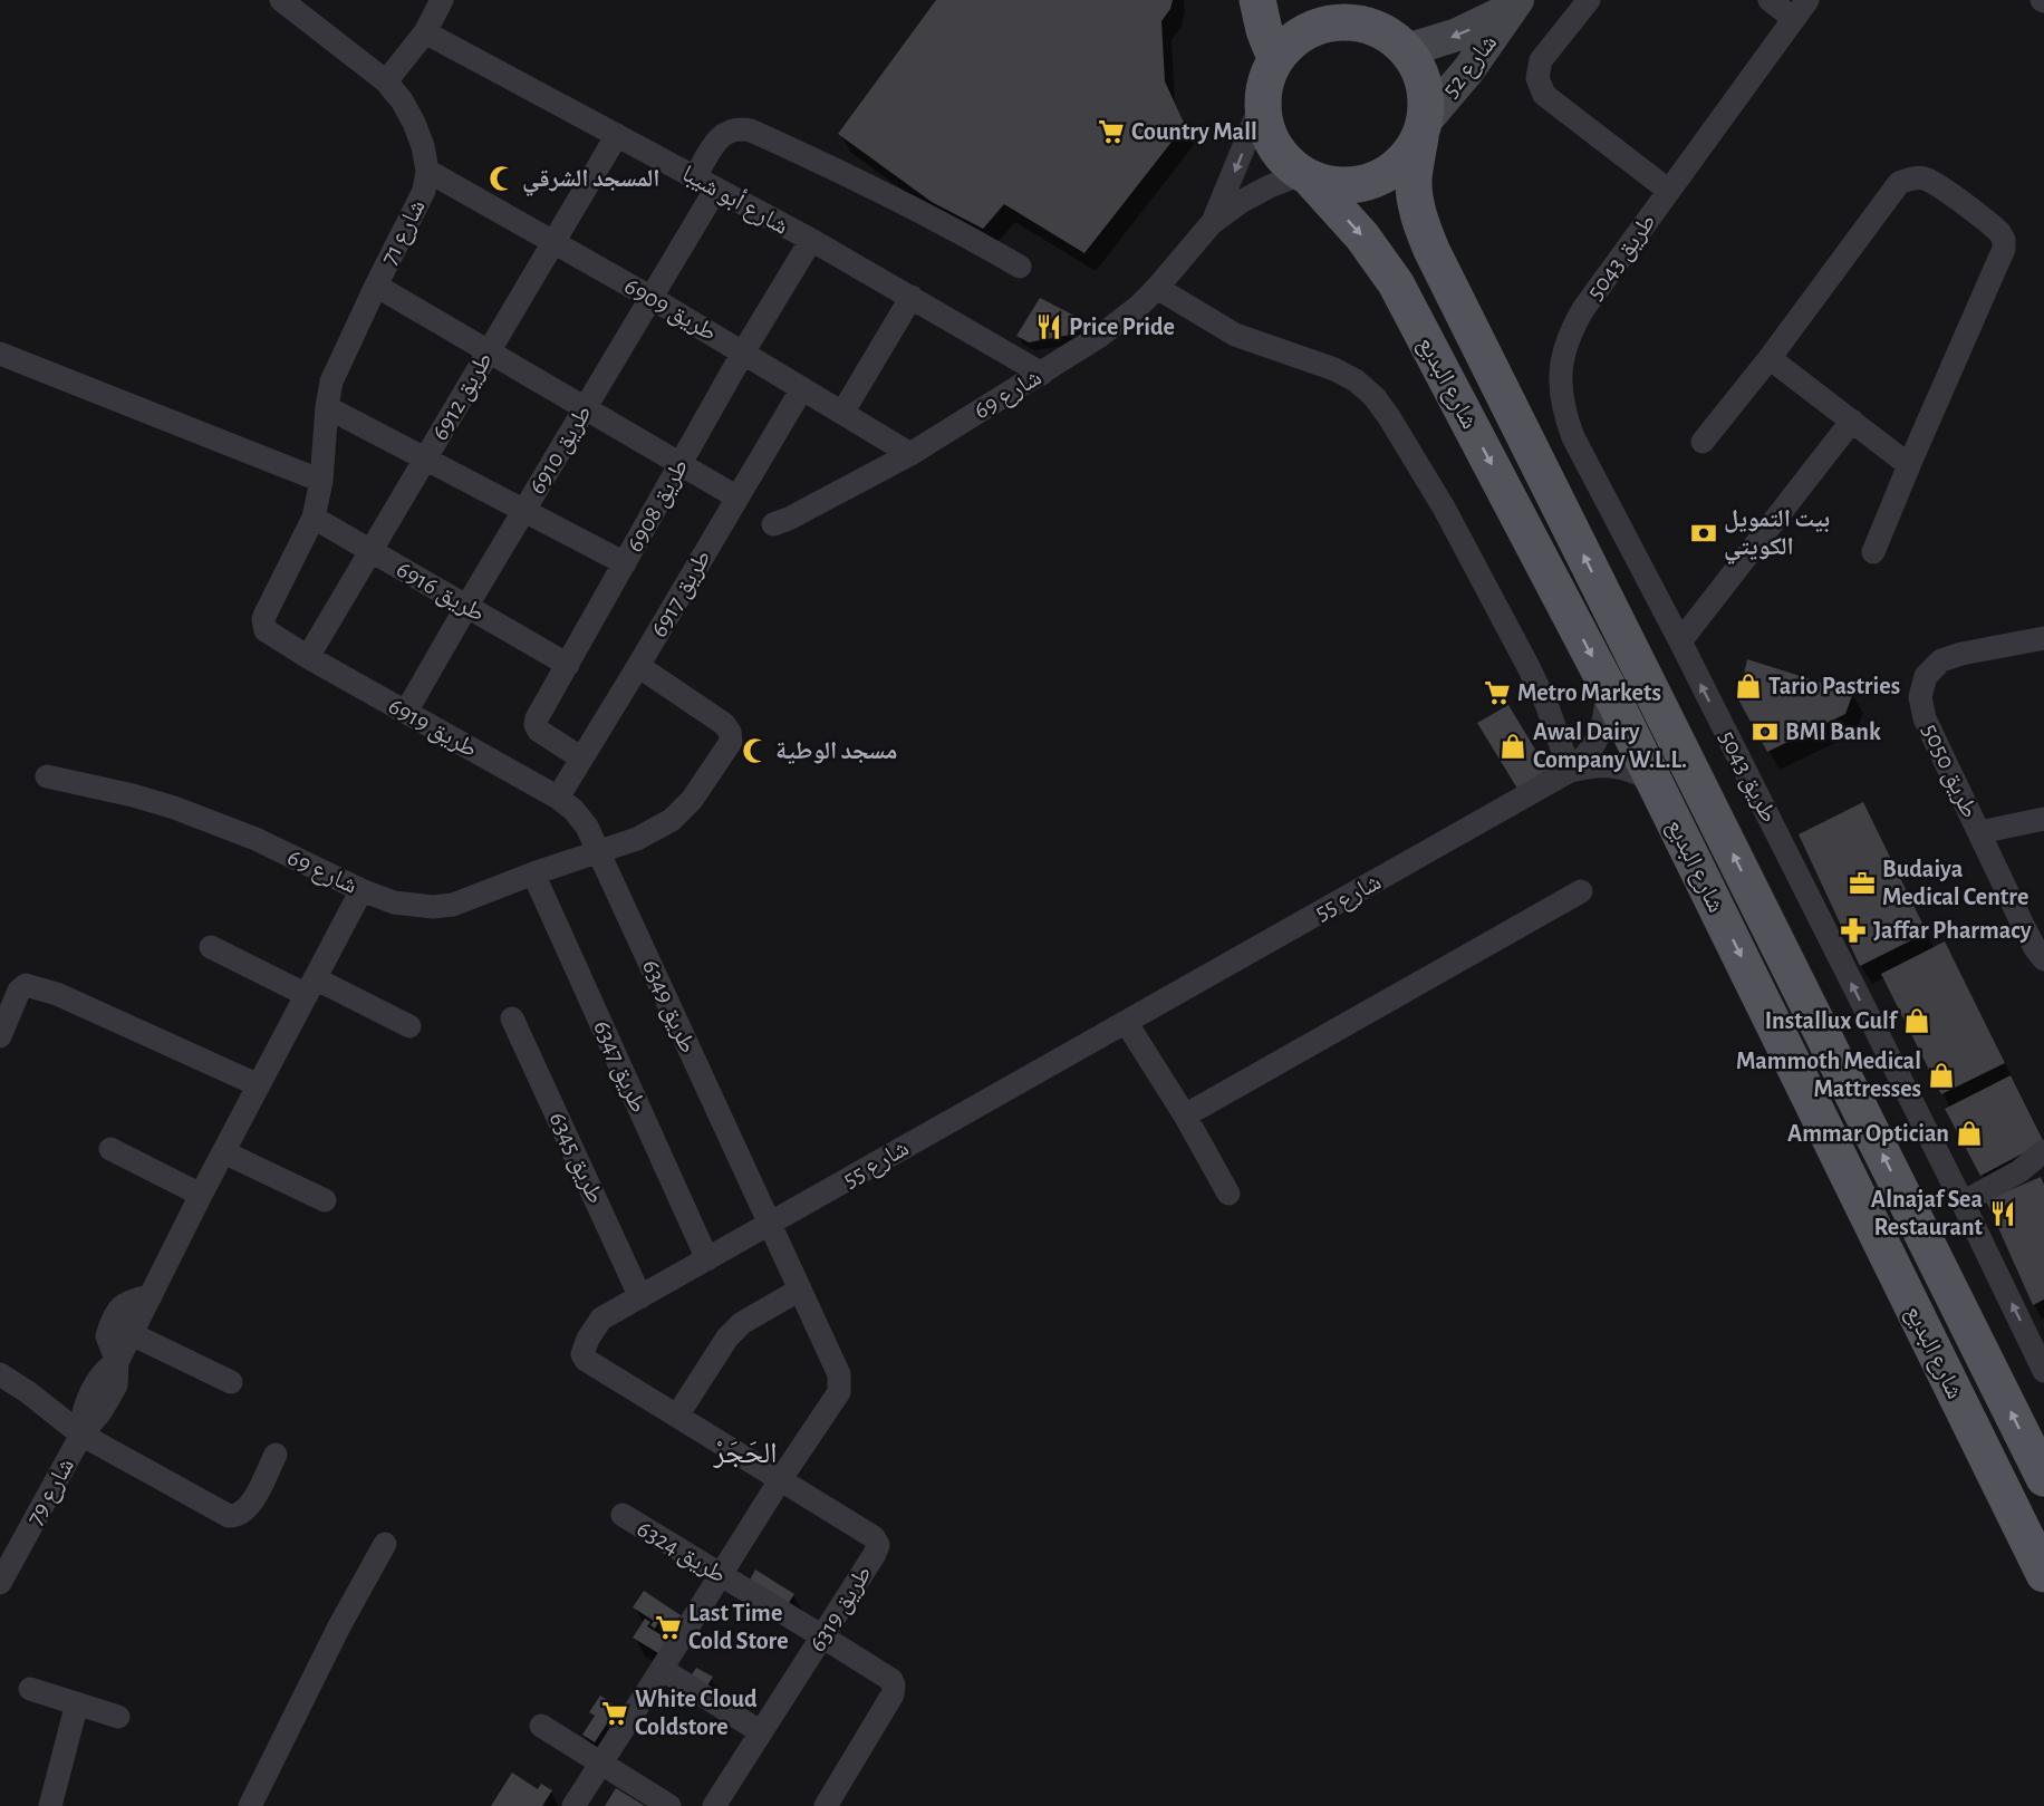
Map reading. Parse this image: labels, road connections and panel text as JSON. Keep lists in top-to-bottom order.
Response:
{
  "streets": {
    "main road": ["شارع البديع"],
    "street": [
      "شارع 52",
      "شارع أبو شيبا",
      "شارع 71",
      "طريق 5043",
      "طريق 6909",
      "شارع 69",
      "طريق 6912",
      "طريق 6910",
      "طريق 6908",
      "طريق 6916",
      "طريق 6917",
      "طريق 6919",
      "طريق 5050",
      "شارع 55",
      "طريق 6349",
      "طريق 6347",
      "طريق 6345",
      "شارع 79",
      "طريق 6324",
      "طريق 6319"
    ]
  },
  "crossings": [
    ["شارع 52", "شارع البديع"],
    ["شارع 52", "شارع 69"],
    ["شارع أبو شيبا", "شارع 69"],
    ["شارع أبو شيبا", "طريق 6912"],
    ["شارع أبو شيبا", "طريق 6910"],
    ["شارع أبو شيبا", "طريق 6908"],
    ["شارع 71", "طريق 6909"],
    ["شارع 71", "طريق 6912"],
    ["شارع 71", "طريق 6916"],
    ["شارع 71", "طريق 6919"],
    ["طريق 6909", "شارع 69"],
    ["طريق 6909", "طريق 6912"],
    ["طريق 6909", "طريق 6910"],
    ["طريق 6909", "طريق 6908"],
    ["طريق 6909", "طريق 6917"],
    ["شارع البديع", "شارع 69"],
    ["شارع البديع", "شارع 55"],
    ["شارع 69", "طريق 6917"],
    ["شارع 69", "طريق 6349"],
    ["شارع 69", "طريق 6347"],
    ["طريق 6912", "طريق 6916"],
    ["طريق 6912", "طريق 6919"],
    ["طريق 6910", "طريق 6916"],
    ["طريق 6910", "طريق 6919"],
    ["طريق 6908", "طريق 6916"],
    ["طريق 6908", "طريق 6917"],
    ["طريق 6917", "طريق 6919"],
    ["طريق 6917", "طريق 6349"],
    ["طريق 6919", "طريق 6349"],
    ["شارع 55", "طريق 6349"],
    ["شارع 55", "طريق 6347"],
    ["شارع 55", "طريق 6345"],
    ["طريق 6324", "طريق 6319"]
  ],
  "one_way": ["شارع 52", "طريق 5043"],
  "districts": ["الحَجَرْ"],
  "places": {
    "supermarket": [
      "Country Mall",
      "Metro Markets",
      "Last Time Cold Store",
      "White Cloud Coldstore"
    ],
    "mosque": ["المسجد الشرقي", "مسجد الوطية"],
    "restaurant": ["Price Pride", "Alnajaf Sea Restaurant"],
    "bank": ["بيت التمويل الكويتي", "BMI Bank"],
    "shop": [
      "Tario Pastries",
      "Awal Dairy Company W.L.L.",
      "Installux Gulf",
      "Mammoth Medical Mattresses",
      "Ammar Optician"
    ],
    "office": ["Budaiya Medical Centre"],
    "pharmacy": ["Jaffar Pharmacy"]
  }
}
